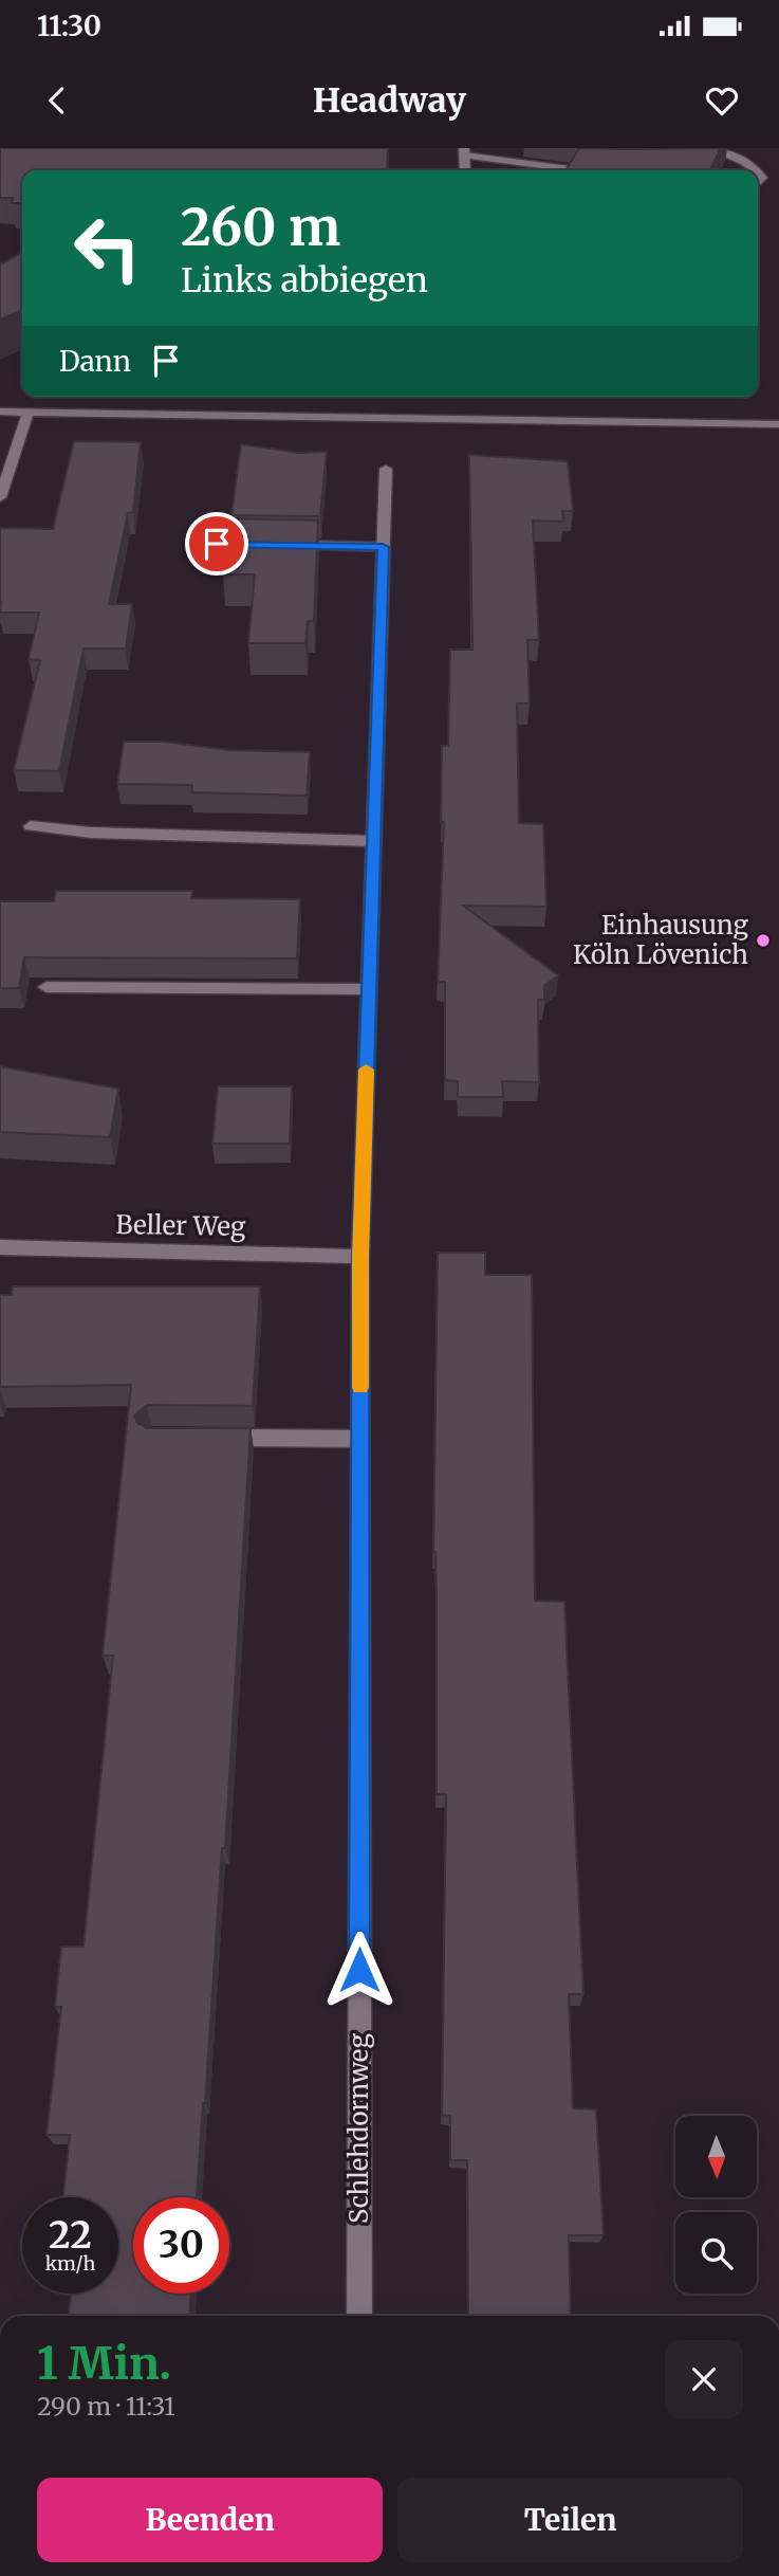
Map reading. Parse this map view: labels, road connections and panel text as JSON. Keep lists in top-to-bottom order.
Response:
{
  "streets": {
    "street": ["Beller Weg", "Schlehdornweg"]
  },
  "crossings": [
    ["Beller Weg", "Schlehdornweg"]
  ],
  "places": ["Einhausung Köln Lövenich"],
  "north": "bottom",
  "page": {
    "status": "11:30",
    "header": "Headway",
    "turn": ["260 m", "Links abbiegen"],
    "then": "Dann",
    "speed": "22 km/h",
    "limit": "30",
    "heading": ["1 Min.", "290 m · 11:31"],
    "buttons": ["Beenden", "Teilen"]
  }
}
